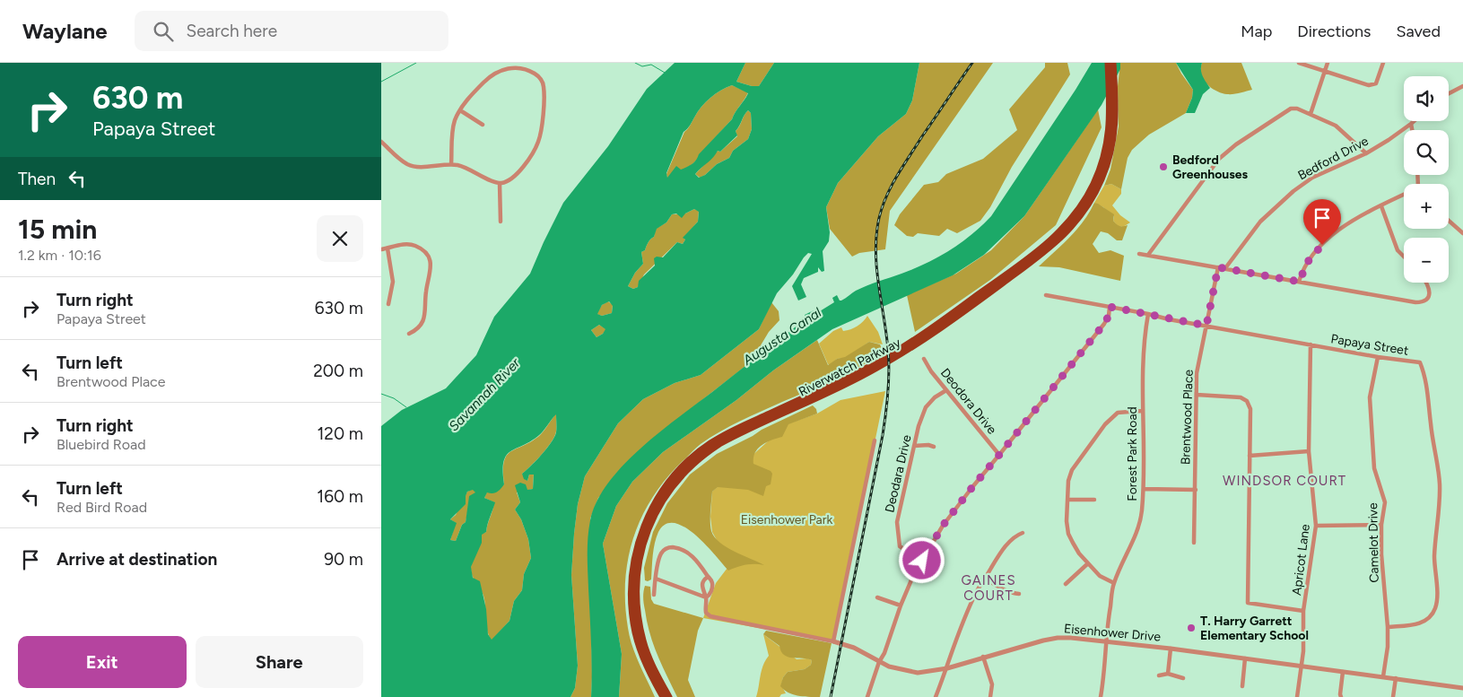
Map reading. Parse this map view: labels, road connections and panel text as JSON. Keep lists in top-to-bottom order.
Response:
{
  "streets": {
    "main road": ["Riverwatch Parkway"],
    "street": [
      "Bedford Drive",
      "Papaya Street",
      "Deodora Drive",
      "Brentwood Place",
      "Forest Park Road",
      "Deodara Drive",
      "Camelot Drive",
      "Apricot Lane",
      "Eisenhower Drive"
    ]
  },
  "crossings": [
    ["Papaya Street", "Brentwood Place"],
    ["Papaya Street", "Forest Park Road"],
    ["Papaya Street", "Camelot Drive"],
    ["Papaya Street", "Apricot Lane"],
    ["Deodora Drive", "Deodara Drive"],
    ["Forest Park Road", "Eisenhower Drive"],
    ["Camelot Drive", "Eisenhower Drive"],
    ["Apricot Lane", "Eisenhower Drive"]
  ],
  "districts": ["WINDSOR COURT", "GAINES COURT"],
  "water": ["Augusta Canal", "Savannah River"],
  "parks": ["Eisenhower Park"],
  "places": ["Bedford Greenhouses", "T. Harry Garrett Elementary School"],
  "page": {
    "header": "Waylane",
    "search": "Search here",
    "nav": ["Map", "Directions", "Saved"],
    "turn": ["630 m", "Papaya Street"],
    "map_buttons": ["+", "−"],
    "then": "Then",
    "heading": ["15 min", "1.2 km · 10:16"],
    "list": [
      {
        "name": "Turn right",
        "note": "Papaya Street",
        "value": "630 m"
      },
      {
        "name": "Turn left",
        "note": "Brentwood Place",
        "value": "200 m"
      },
      {
        "name": "Turn right",
        "note": "Bluebird Road",
        "value": "120 m"
      },
      {
        "name": "Turn left",
        "note": "Red Bird Road",
        "value": "160 m"
      },
      {
        "name": "Arrive at destination",
        "value": "90 m"
      }
    ],
    "buttons": ["Exit", "Share"]
  }
}
